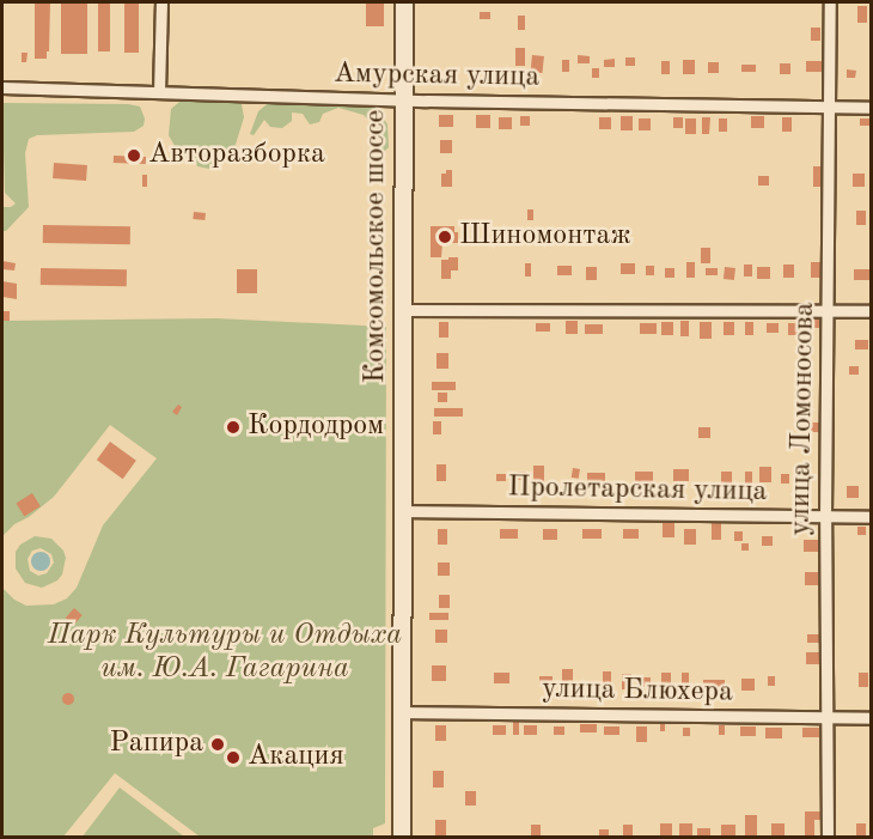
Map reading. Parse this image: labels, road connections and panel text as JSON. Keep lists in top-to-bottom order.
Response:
{
  "streets": {
    "main road": ["Комсомольское шоссе"],
    "street": [
      "Амурская улица",
      "улица Ломоносова",
      "Пролетарская улица",
      "улица Блюхера"
    ]
  },
  "crossings": [
    ["Амурская улица", "Комсомольское шоссе"],
    ["Амурская улица", "улица Ломоносова"],
    ["Комсомольское шоссе", "Пролетарская улица"],
    ["Комсомольское шоссе", "улица Блюхера"],
    ["улица Ломоносова", "Пролетарская улица"],
    ["улица Ломоносова", "улица Блюхера"]
  ],
  "parks": ["Парк Культуры и Отдыха им. Ю.А. Гагарина"],
  "places": [
    "Авторазборка",
    "Шиномонтаж",
    "Кордодром",
    "Рапира",
    "Акация"
  ]
}
